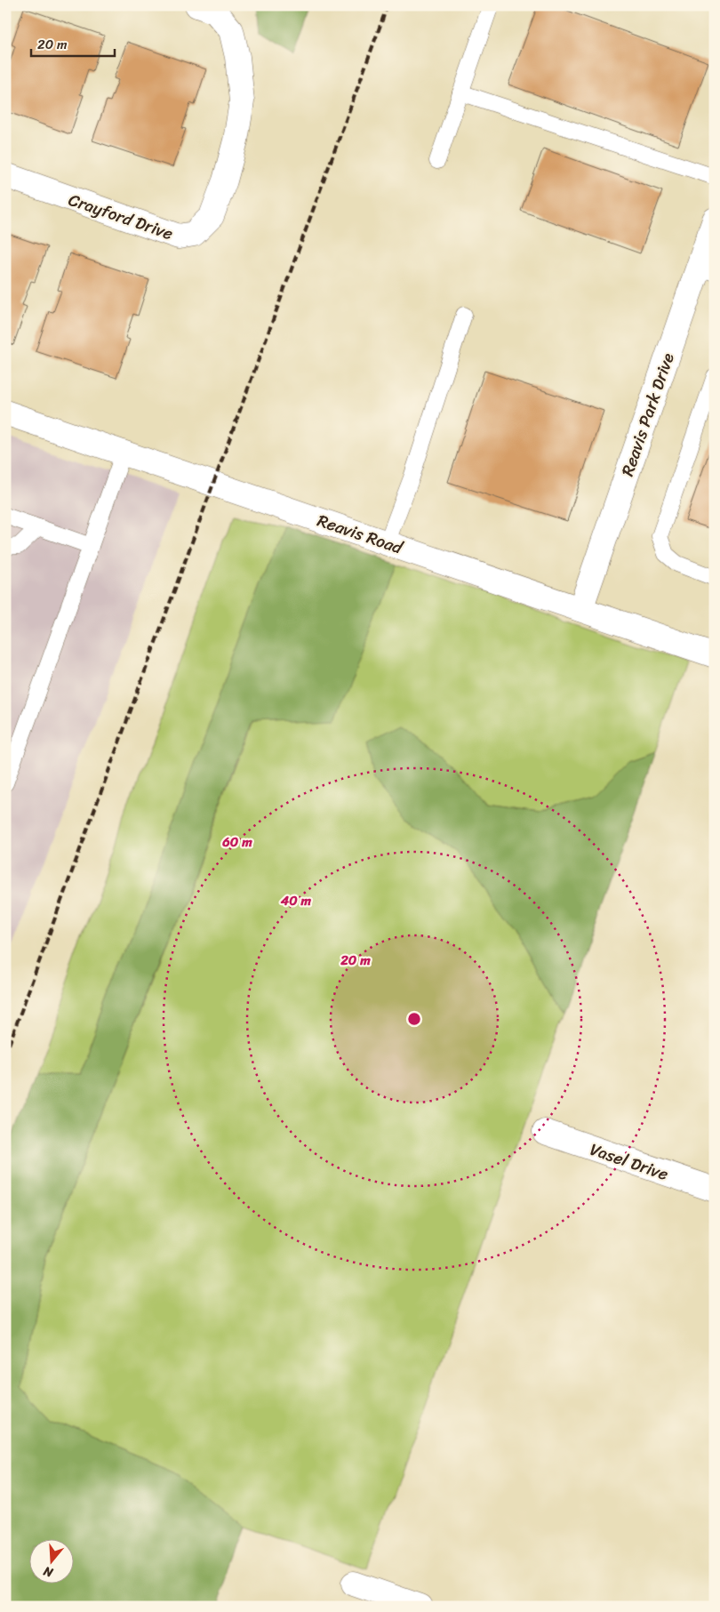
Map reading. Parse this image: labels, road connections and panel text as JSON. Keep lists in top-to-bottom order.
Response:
{
  "streets": {
    "street": [
      "Crayford Drive",
      "Reavis Park Drive",
      "Reavis Road",
      "Vasel Drive"
    ]
  },
  "crossings": [
    ["Reavis Park Drive", "Reavis Road"]
  ],
  "scale_bar": "20 m",
  "north": "bottom",
  "rings": ["60 m", "40 m", "20 m"]
}
